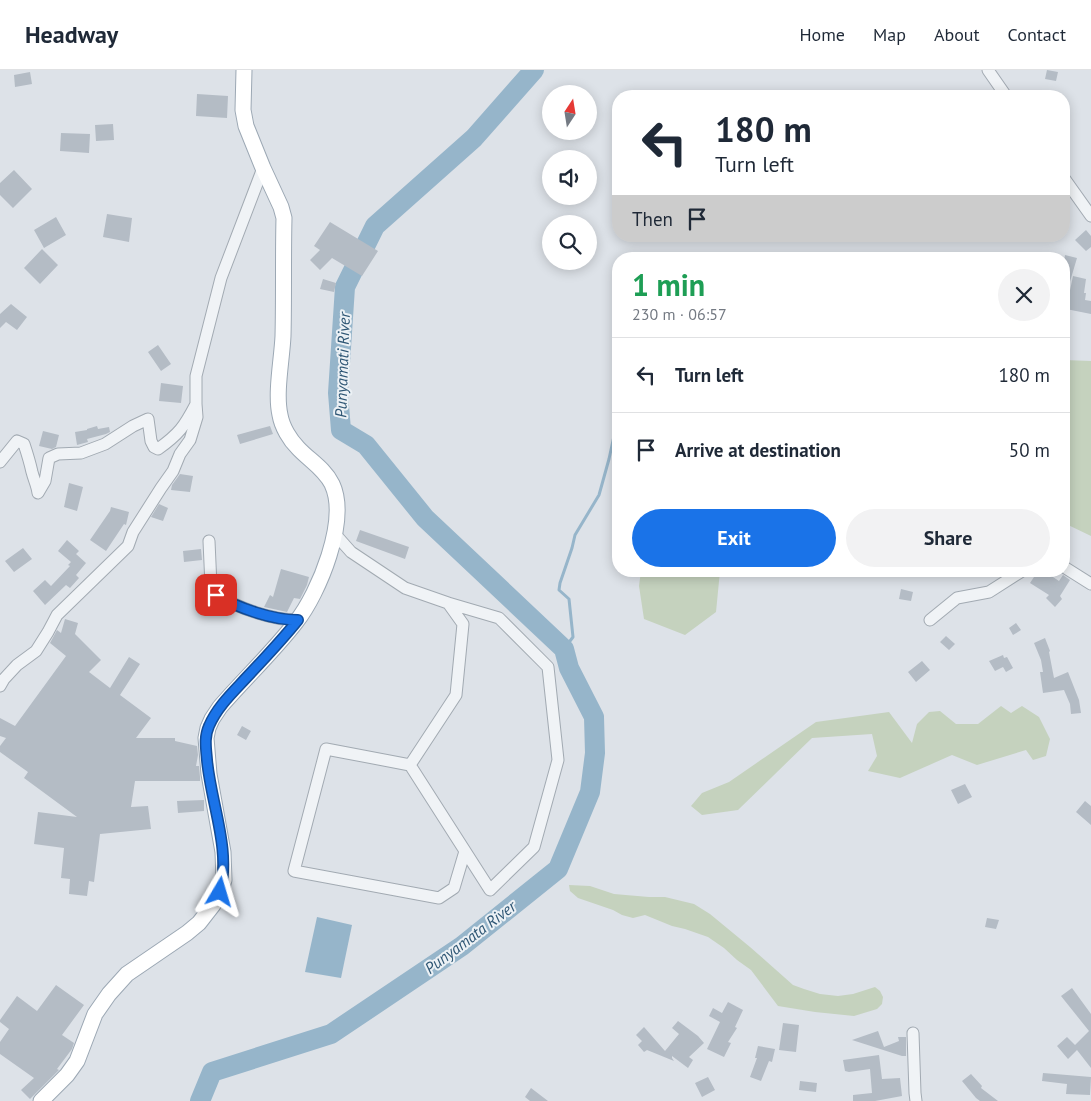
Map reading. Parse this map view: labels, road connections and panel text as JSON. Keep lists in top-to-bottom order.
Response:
{
  "water": ["Punyamati River", "Punyamata River"],
  "north": "top",
  "page": {
    "header": "Headway",
    "nav": [
      "Home",
      "Map",
      "About",
      "Contact"
    ],
    "turn": ["180 m", "Turn left"],
    "then": "Then",
    "heading": ["1 min", "230 m · 06:57"],
    "list": [
      {
        "name": "Turn left",
        "value": "180 m"
      },
      {
        "name": "Arrive at destination",
        "value": "50 m"
      }
    ],
    "buttons": ["Exit", "Share"]
  }
}
